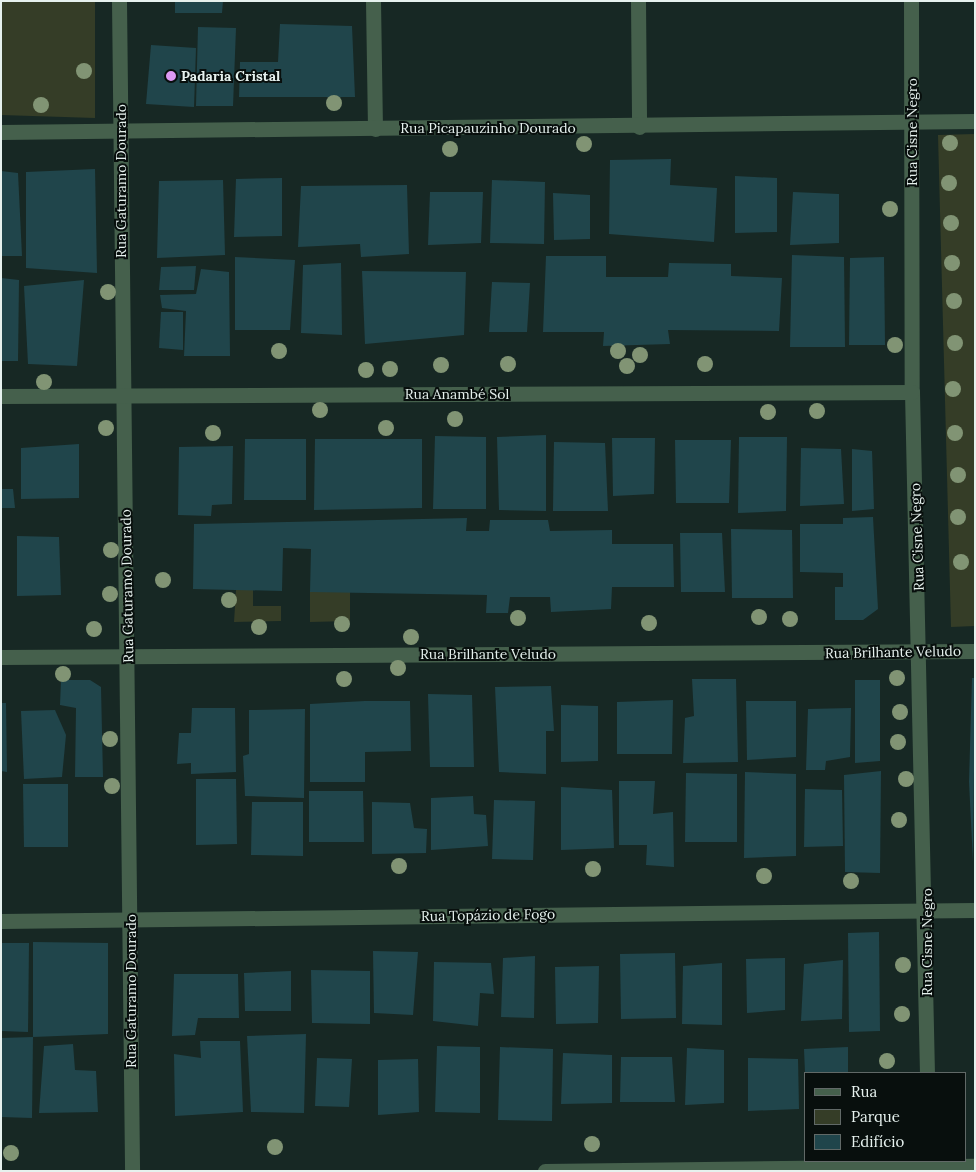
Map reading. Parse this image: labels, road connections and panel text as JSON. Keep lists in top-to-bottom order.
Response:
{
  "streets": {
    "street": [
      "Rua Picapauzinho Dourado",
      "Rua Cisne Negro",
      "Rua Gaturamo Dourado",
      "Rua Anambé Sol",
      "Rua Brilhante Veludo",
      "Rua Topázio de Fogo"
    ]
  },
  "crossings": [
    ["Rua Picapauzinho Dourado", "Rua Cisne Negro"],
    ["Rua Picapauzinho Dourado", "Rua Gaturamo Dourado"],
    ["Rua Cisne Negro", "Rua Anambé Sol"],
    ["Rua Cisne Negro", "Rua Brilhante Veludo"],
    ["Rua Cisne Negro", "Rua Topázio de Fogo"],
    ["Rua Gaturamo Dourado", "Rua Anambé Sol"],
    ["Rua Gaturamo Dourado", "Rua Brilhante Veludo"],
    ["Rua Gaturamo Dourado", "Rua Topázio de Fogo"]
  ],
  "places": ["Padaria Cristal"],
  "legend": ["Rua", "Parque", "Edifício"]
}
